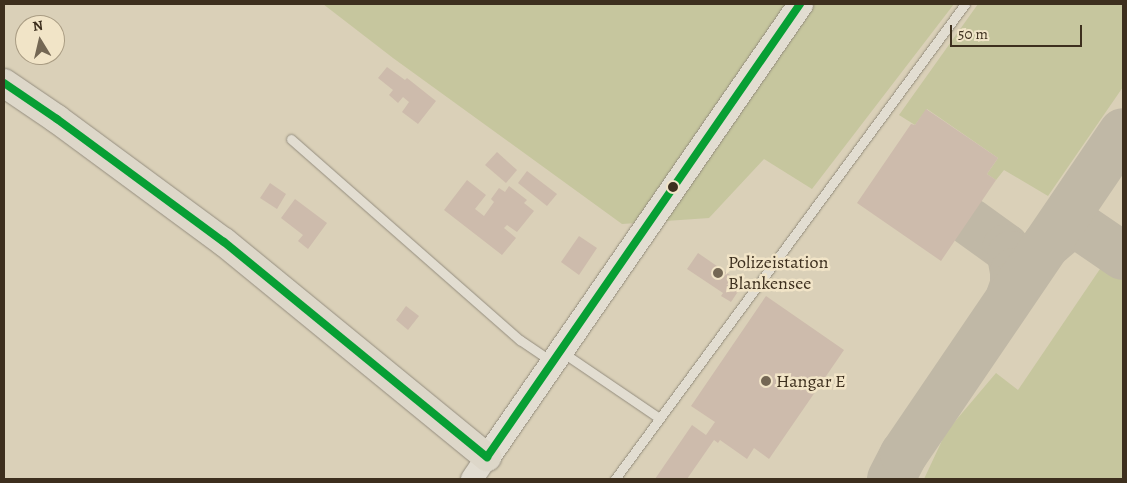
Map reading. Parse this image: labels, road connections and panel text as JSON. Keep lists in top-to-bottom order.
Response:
{
  "places": ["Polizeistation Blankensee", "Hangar E"],
  "scale_bar": "50 m",
  "north": "top"
}
